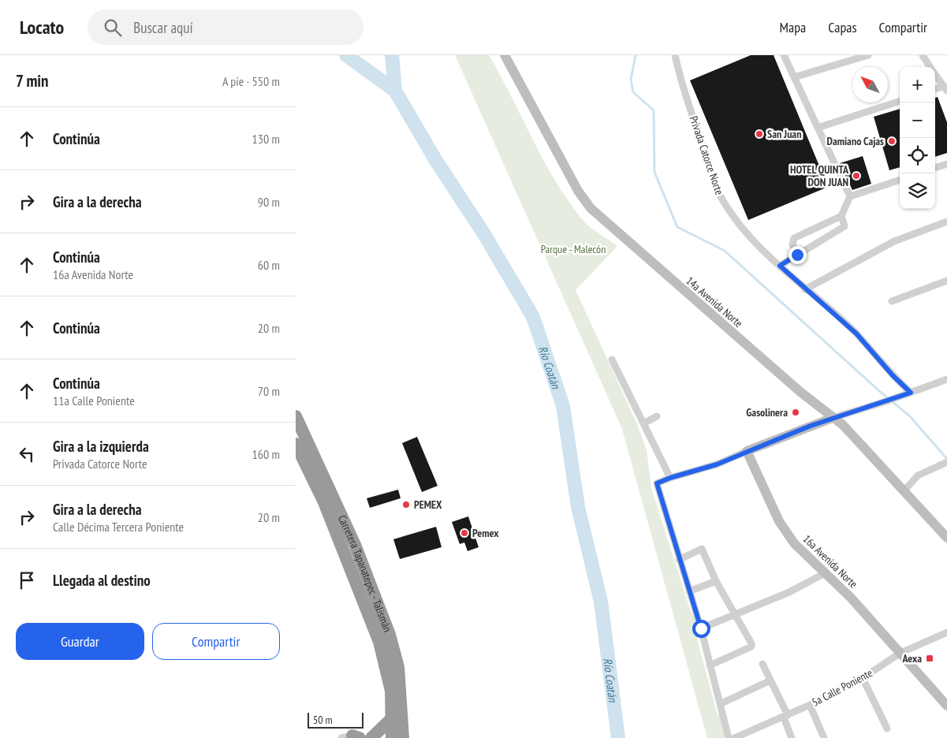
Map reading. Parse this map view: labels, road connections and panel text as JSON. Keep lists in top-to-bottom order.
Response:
{
  "streets": {
    "highway": ["Carretera Tapanatepec - Talismán"],
    "main road": ["14a Avenida Norte", "16a Avenida Norte"],
    "street": ["Privada Catorce Norte", "5a Calle Poniente"]
  },
  "crossings": [
    ["16a Avenida Norte", "5a Calle Poniente"]
  ],
  "water": ["Río Coatán"],
  "parks": ["Parque - Malecón"],
  "places": {
    "other": [
      "San Juan",
      "Damiano Cajas",
      "HOTEL QUINTA DON JUAN",
      "Gasolinera",
      "PEMEX",
      "Pemex"
    ],
    "transit": ["Aexa"]
  },
  "scale_bar": "50 m",
  "north": "top left",
  "page": {
    "header": "Locato",
    "search": "Buscar aquí",
    "nav": ["Mapa", "Capas", "Compartir"],
    "heading": ["7 min", "A pie · 550 m"],
    "map_buttons": ["+", "−"],
    "list": [
      ["Continúa", "130 m"],
      ["Gira a la derecha", "90 m"],
      ["Continúa", "16a Avenida Norte", "60 m"],
      ["Continúa", "20 m"],
      ["Continúa", "11a Calle Poniente", "70 m"],
      ["Gira a la izquierda", "Privada Catorce Norte", "160 m"],
      ["Gira a la derecha", "Calle Décima Tercera Poniente", "20 m"],
      "Llegada al destino"
    ],
    "buttons": ["Guardar", "Compartir"],
    "scale": "50 m"
  }
}
